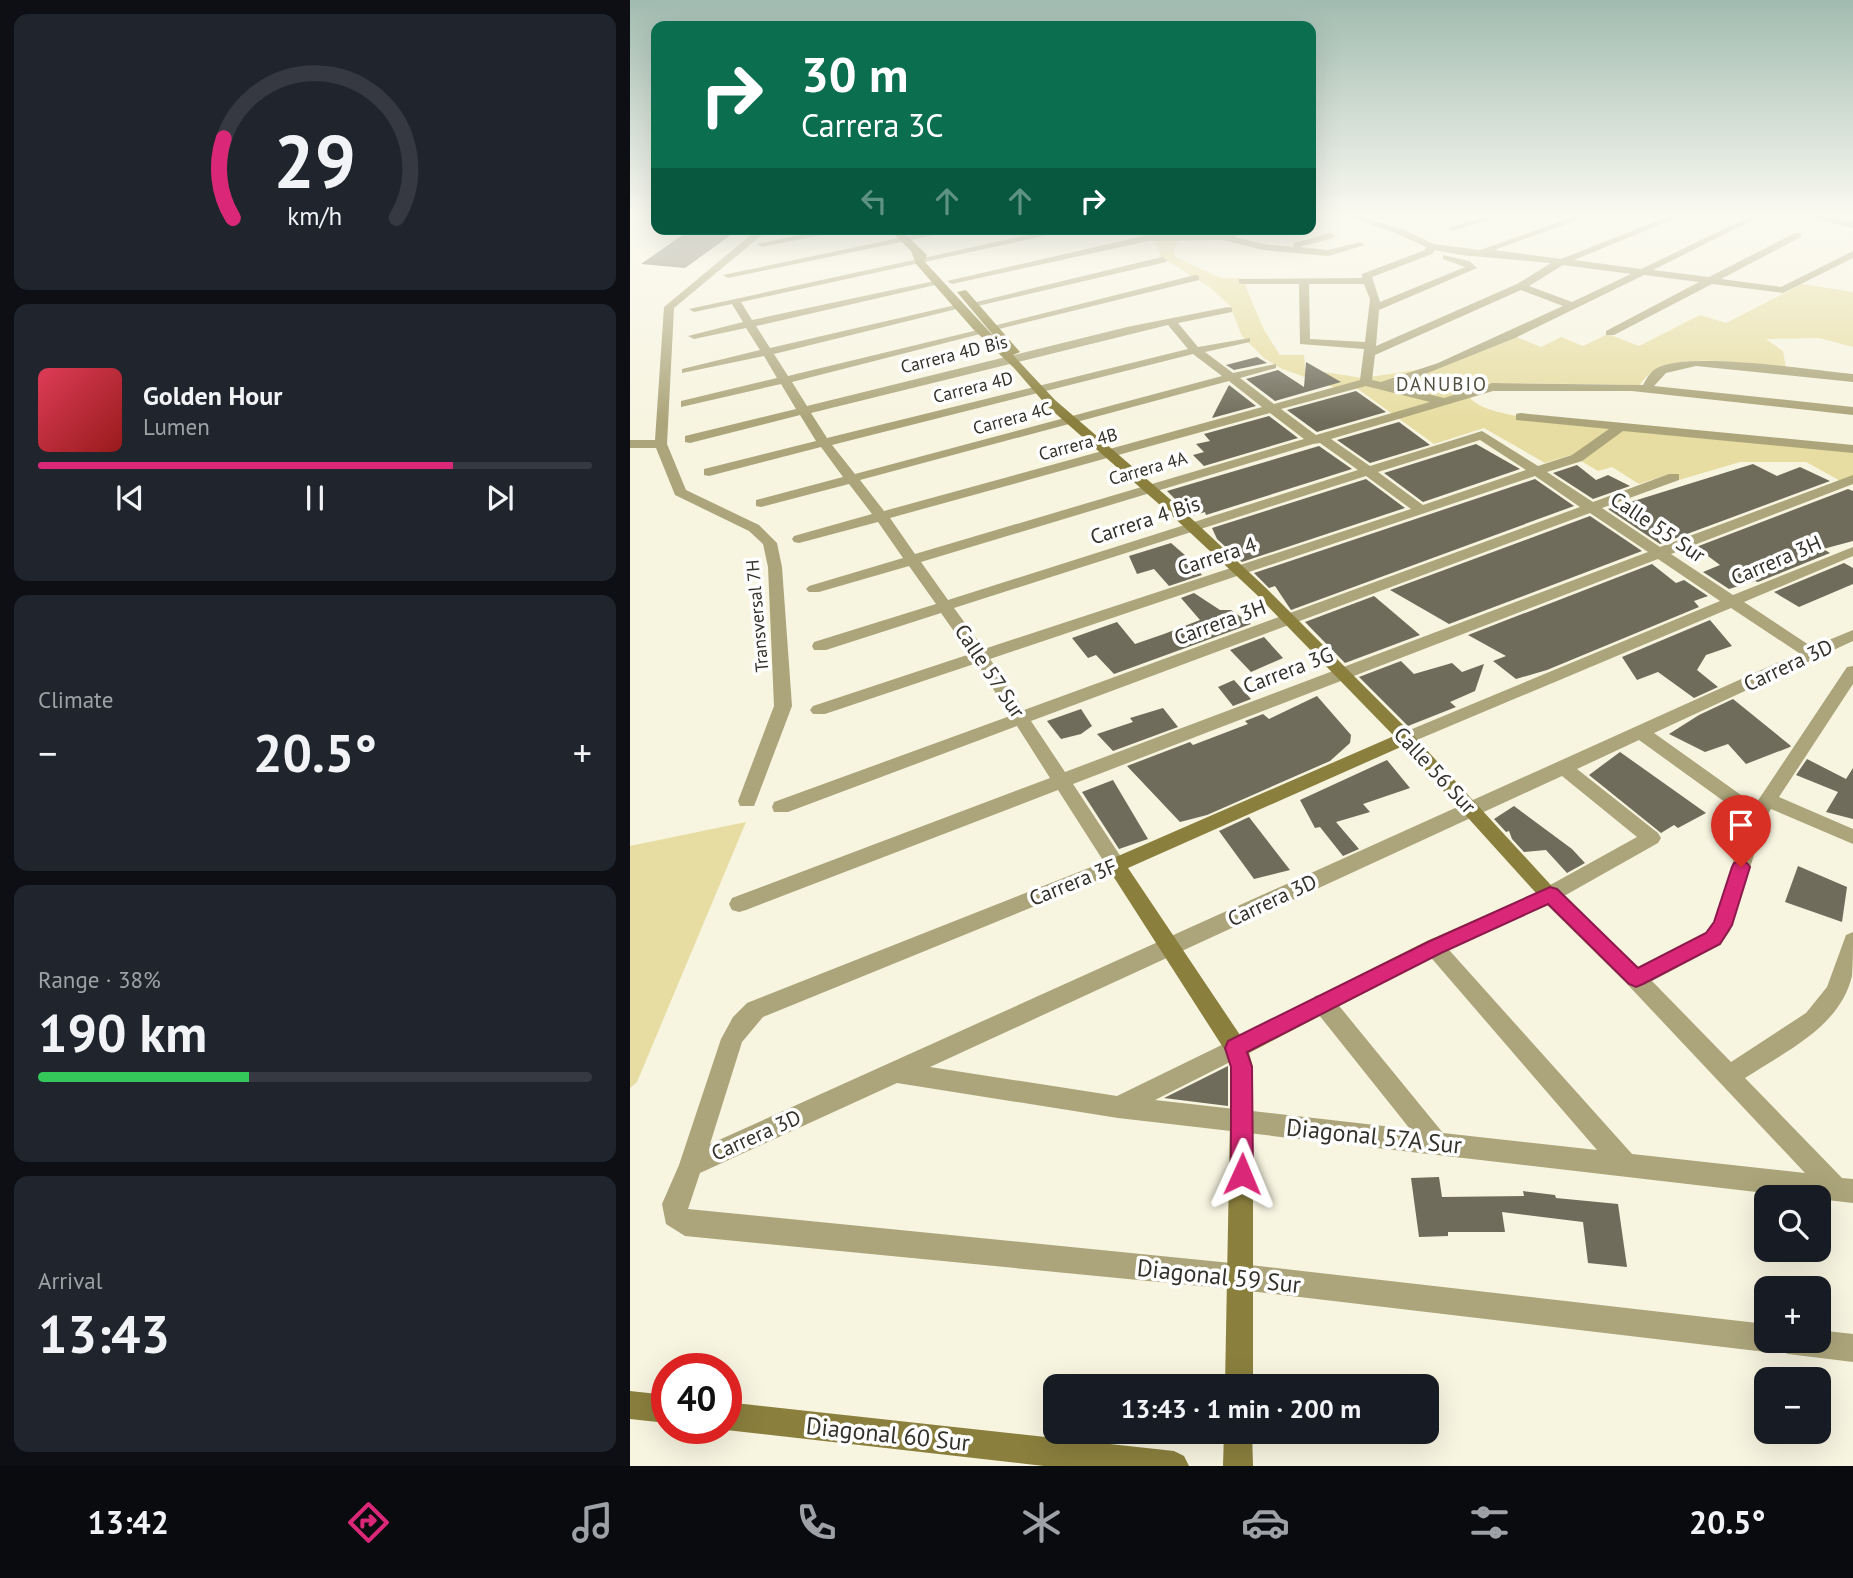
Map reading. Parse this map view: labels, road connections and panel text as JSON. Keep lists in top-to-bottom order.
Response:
{
  "streets": {
    "street": [
      "Carrera 4D Bis",
      "Carrera 4D",
      "Carrera 4C",
      "Carrera 4B",
      "Carrera 4A",
      "Carrera 4 Bis",
      "Calle 55 Sur",
      "Carrera 4",
      "Carrera 3H",
      "Transversal 7H",
      "Carrera 3D",
      "Carrera 3G",
      "Calle 57 Sur",
      "Calle 56 Sur",
      "Carrera 3F",
      "Diagonal 57A Sur",
      "Diagonal 59 Sur",
      "Diagonal 60 Sur"
    ]
  },
  "crossings": [
    ["Carrera 4D Bis", "Calle 57 Sur"],
    ["Carrera 4D Bis", "Calle 56 Sur"],
    ["Carrera 4D", "Calle 57 Sur"],
    ["Carrera 4D", "Calle 56 Sur"],
    ["Carrera 4C", "Calle 57 Sur"],
    ["Carrera 4C", "Calle 56 Sur"],
    ["Carrera 4B", "Calle 57 Sur"],
    ["Carrera 4B", "Calle 56 Sur"],
    ["Carrera 4A", "Calle 57 Sur"],
    ["Carrera 4A", "Calle 56 Sur"],
    ["Carrera 4 Bis", "Calle 55 Sur"],
    ["Carrera 4 Bis", "Calle 57 Sur"],
    ["Carrera 4 Bis", "Calle 56 Sur"],
    ["Calle 55 Sur", "Carrera 4"],
    ["Calle 55 Sur", "Carrera 3H"],
    ["Calle 55 Sur", "Carrera 3D"],
    ["Calle 55 Sur", "Carrera 3G"],
    ["Carrera 4", "Calle 57 Sur"],
    ["Carrera 4", "Calle 56 Sur"],
    ["Carrera 3H", "Calle 57 Sur"],
    ["Carrera 3H", "Calle 56 Sur"],
    ["Carrera 3H", "Carrera 3F"],
    ["Carrera 3D", "Calle 57 Sur"],
    ["Carrera 3D", "Calle 56 Sur"],
    ["Carrera 3D", "Carrera 3F"],
    ["Carrera 3D", "Diagonal 57A Sur"],
    ["Carrera 3D", "Diagonal 59 Sur"],
    ["Carrera 3G", "Calle 57 Sur"],
    ["Carrera 3G", "Calle 56 Sur"],
    ["Calle 57 Sur", "Carrera 3F"],
    ["Calle 56 Sur", "Carrera 3F"],
    ["Calle 56 Sur", "Diagonal 57A Sur"],
    ["Carrera 3F", "Diagonal 59 Sur"]
  ],
  "districts": ["DANUBIO"],
  "page": {
    "turn": ["30 m", "Carrera 3C"],
    "song": ["Golden Hour", "Lumen"],
    "tile": [
      "Climate",
      ["Range · 38%", "190 km"],
      ["Arrival", "13:43"]
    ],
    "heat": ["−", "20.5°", "+"],
    "map_buttons": ["+", "−"],
    "limit": "40",
    "trip": "13:43 · 1 min · 200 m",
    "tabs": ["13:42", "20.5°"],
    "gauge": ["29", "km/h"]
  }
}
